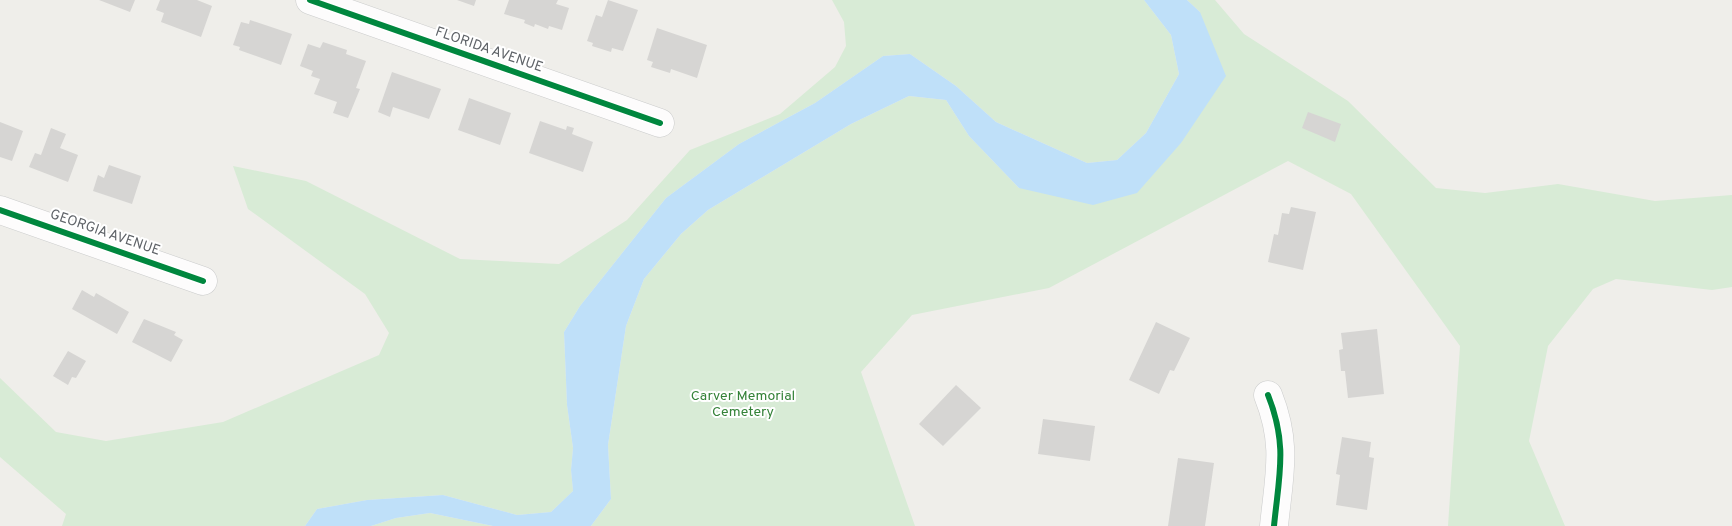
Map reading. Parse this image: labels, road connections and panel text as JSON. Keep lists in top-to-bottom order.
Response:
{
  "streets": {
    "street": ["FLORIDA AVENUE", "GEORGIA AVENUE"]
  },
  "parks": ["Carver Memorial Cemetery"]
}
